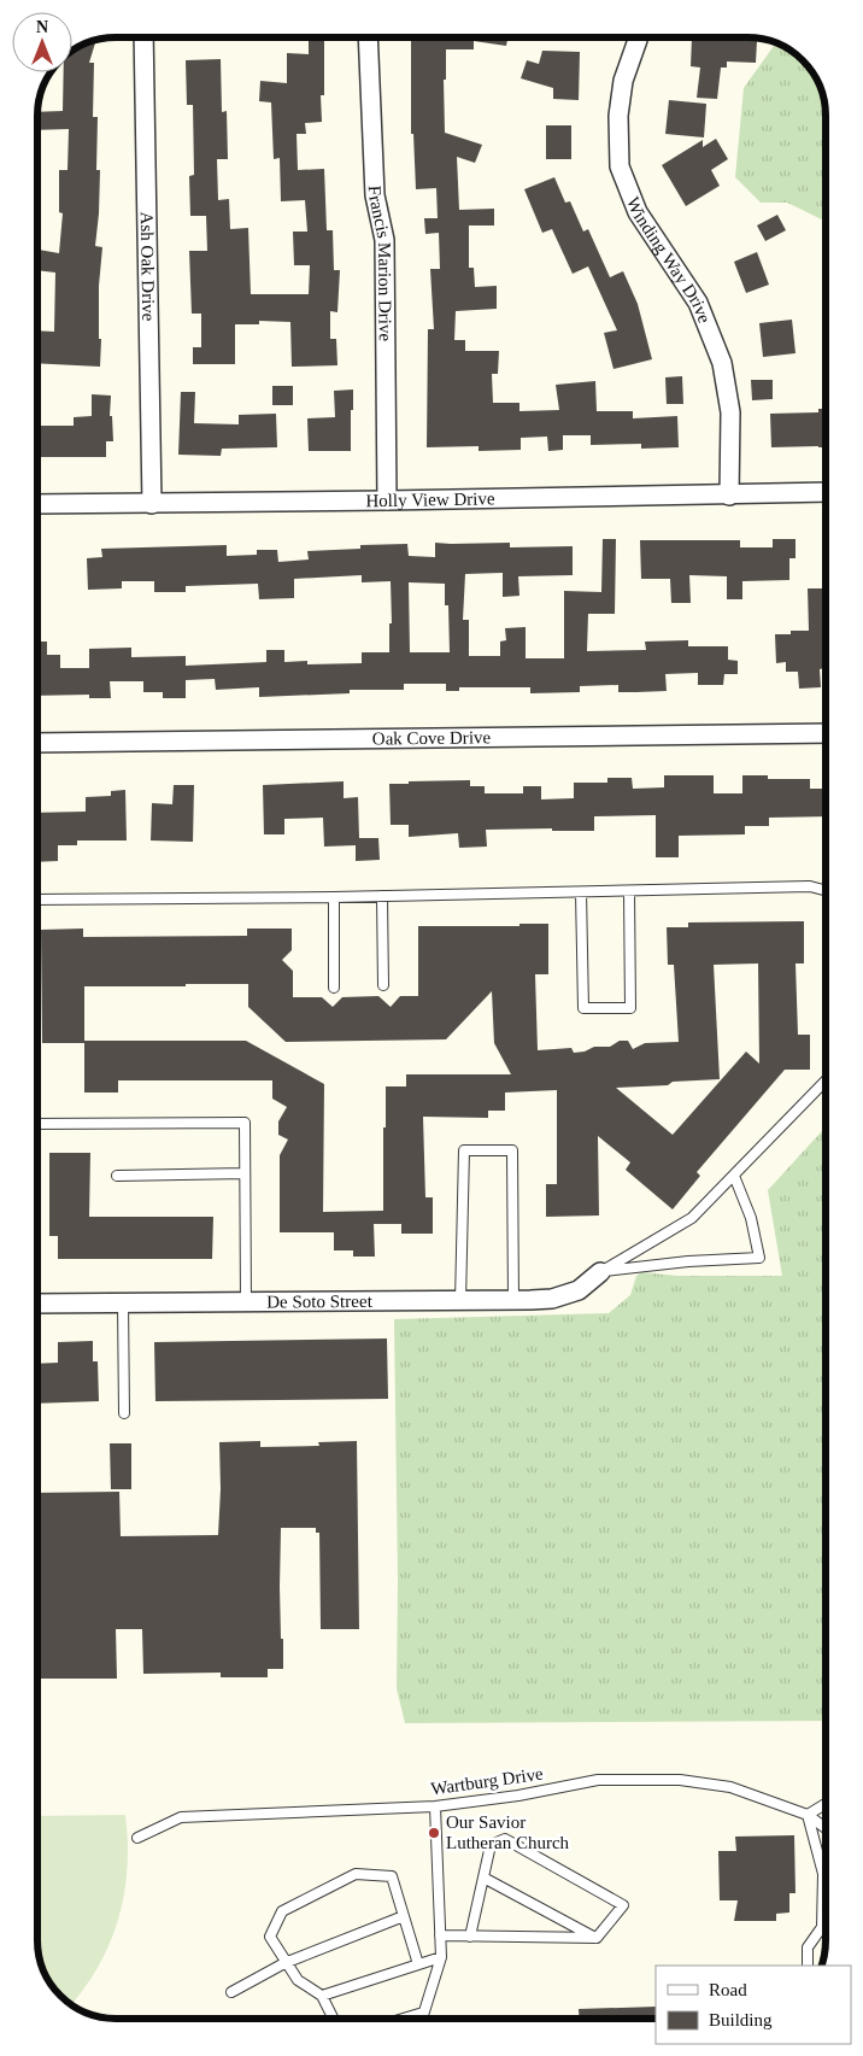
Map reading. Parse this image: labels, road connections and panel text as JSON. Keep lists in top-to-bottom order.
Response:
{
  "streets": {
    "street": [
      "Winding Way Drive",
      "Francis Marion Drive",
      "Ash Oak Drive",
      "Holly View Drive",
      "Oak Cove Drive",
      "De Soto Street"
    ],
    "lane": ["Wartburg Drive"]
  },
  "crossings": [
    ["Winding Way Drive", "Holly View Drive"],
    ["Francis Marion Drive", "Holly View Drive"],
    ["Ash Oak Drive", "Holly View Drive"]
  ],
  "places": ["Our Savior Lutheran Church"],
  "legend": ["Road", "Building"],
  "north": "top"
}
